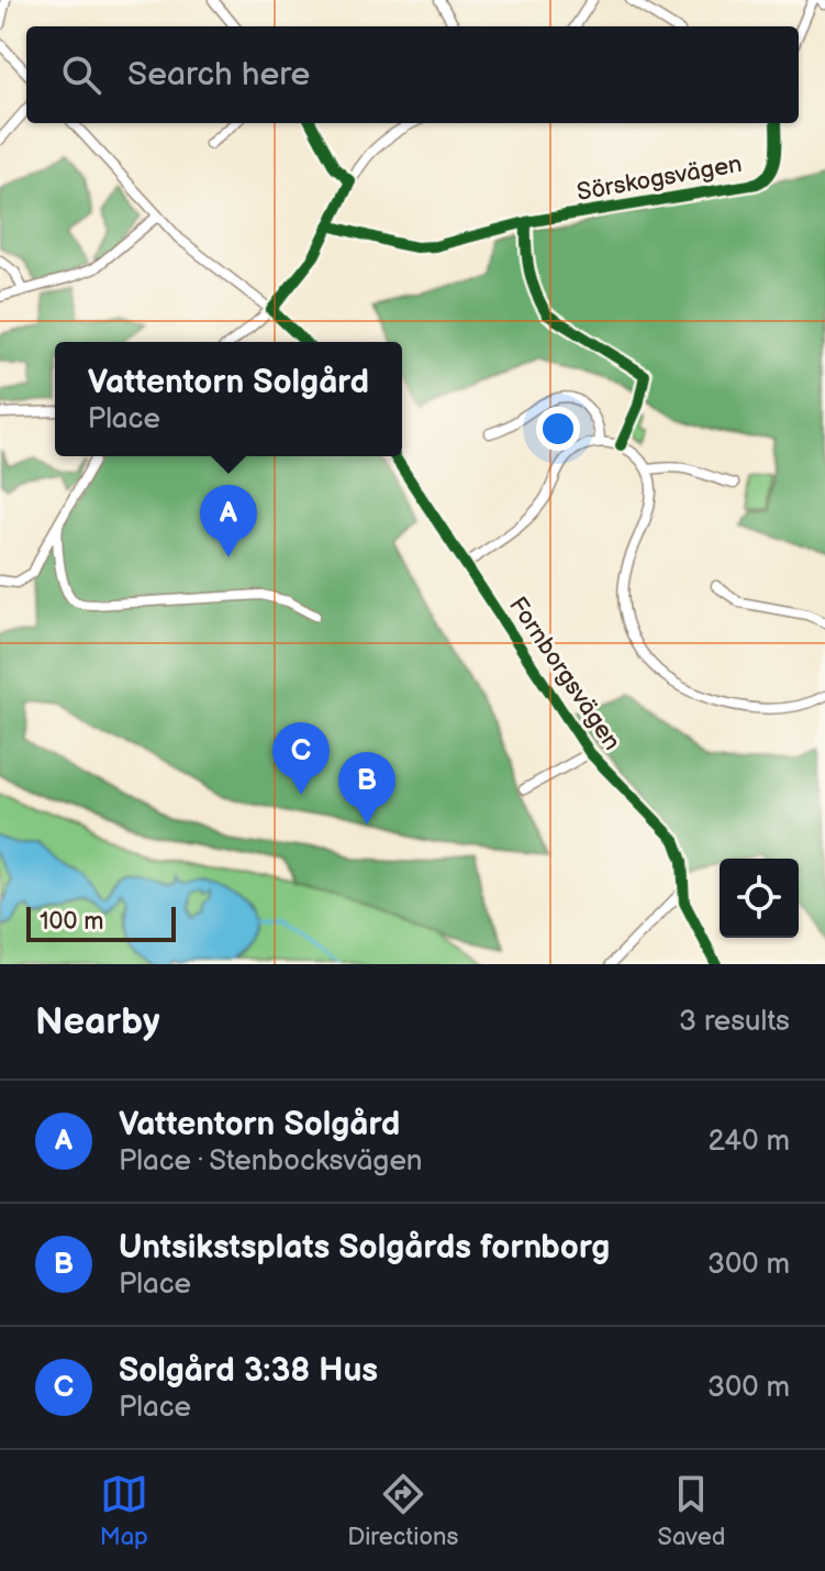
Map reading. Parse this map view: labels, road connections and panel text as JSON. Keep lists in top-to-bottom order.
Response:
{
  "streets": {
    "street": ["Sörskogsvägen", "Fornborgsvägen"]
  },
  "scale_bar": "100 m",
  "page": {
    "search": "Search here",
    "popup": ["Vattentorn Solgård", "Place"],
    "pins": ["A", "C", "B"],
    "scale": "100 m",
    "heading": ["Nearby", "3 results"],
    "list": [
      {
        "mark": "A",
        "name": "Vattentorn Solgård",
        "note": "Place · Stenbocksvägen",
        "value": "240 m"
      },
      {
        "mark": "B",
        "name": "Untsikstsplats Solgårds fornborg",
        "note": "Place",
        "value": "300 m"
      },
      {
        "mark": "C",
        "name": "Solgård 3:38 Hus",
        "note": "Place",
        "value": "300 m"
      }
    ],
    "nav": ["Map", "Directions", "Saved"]
  }
}
